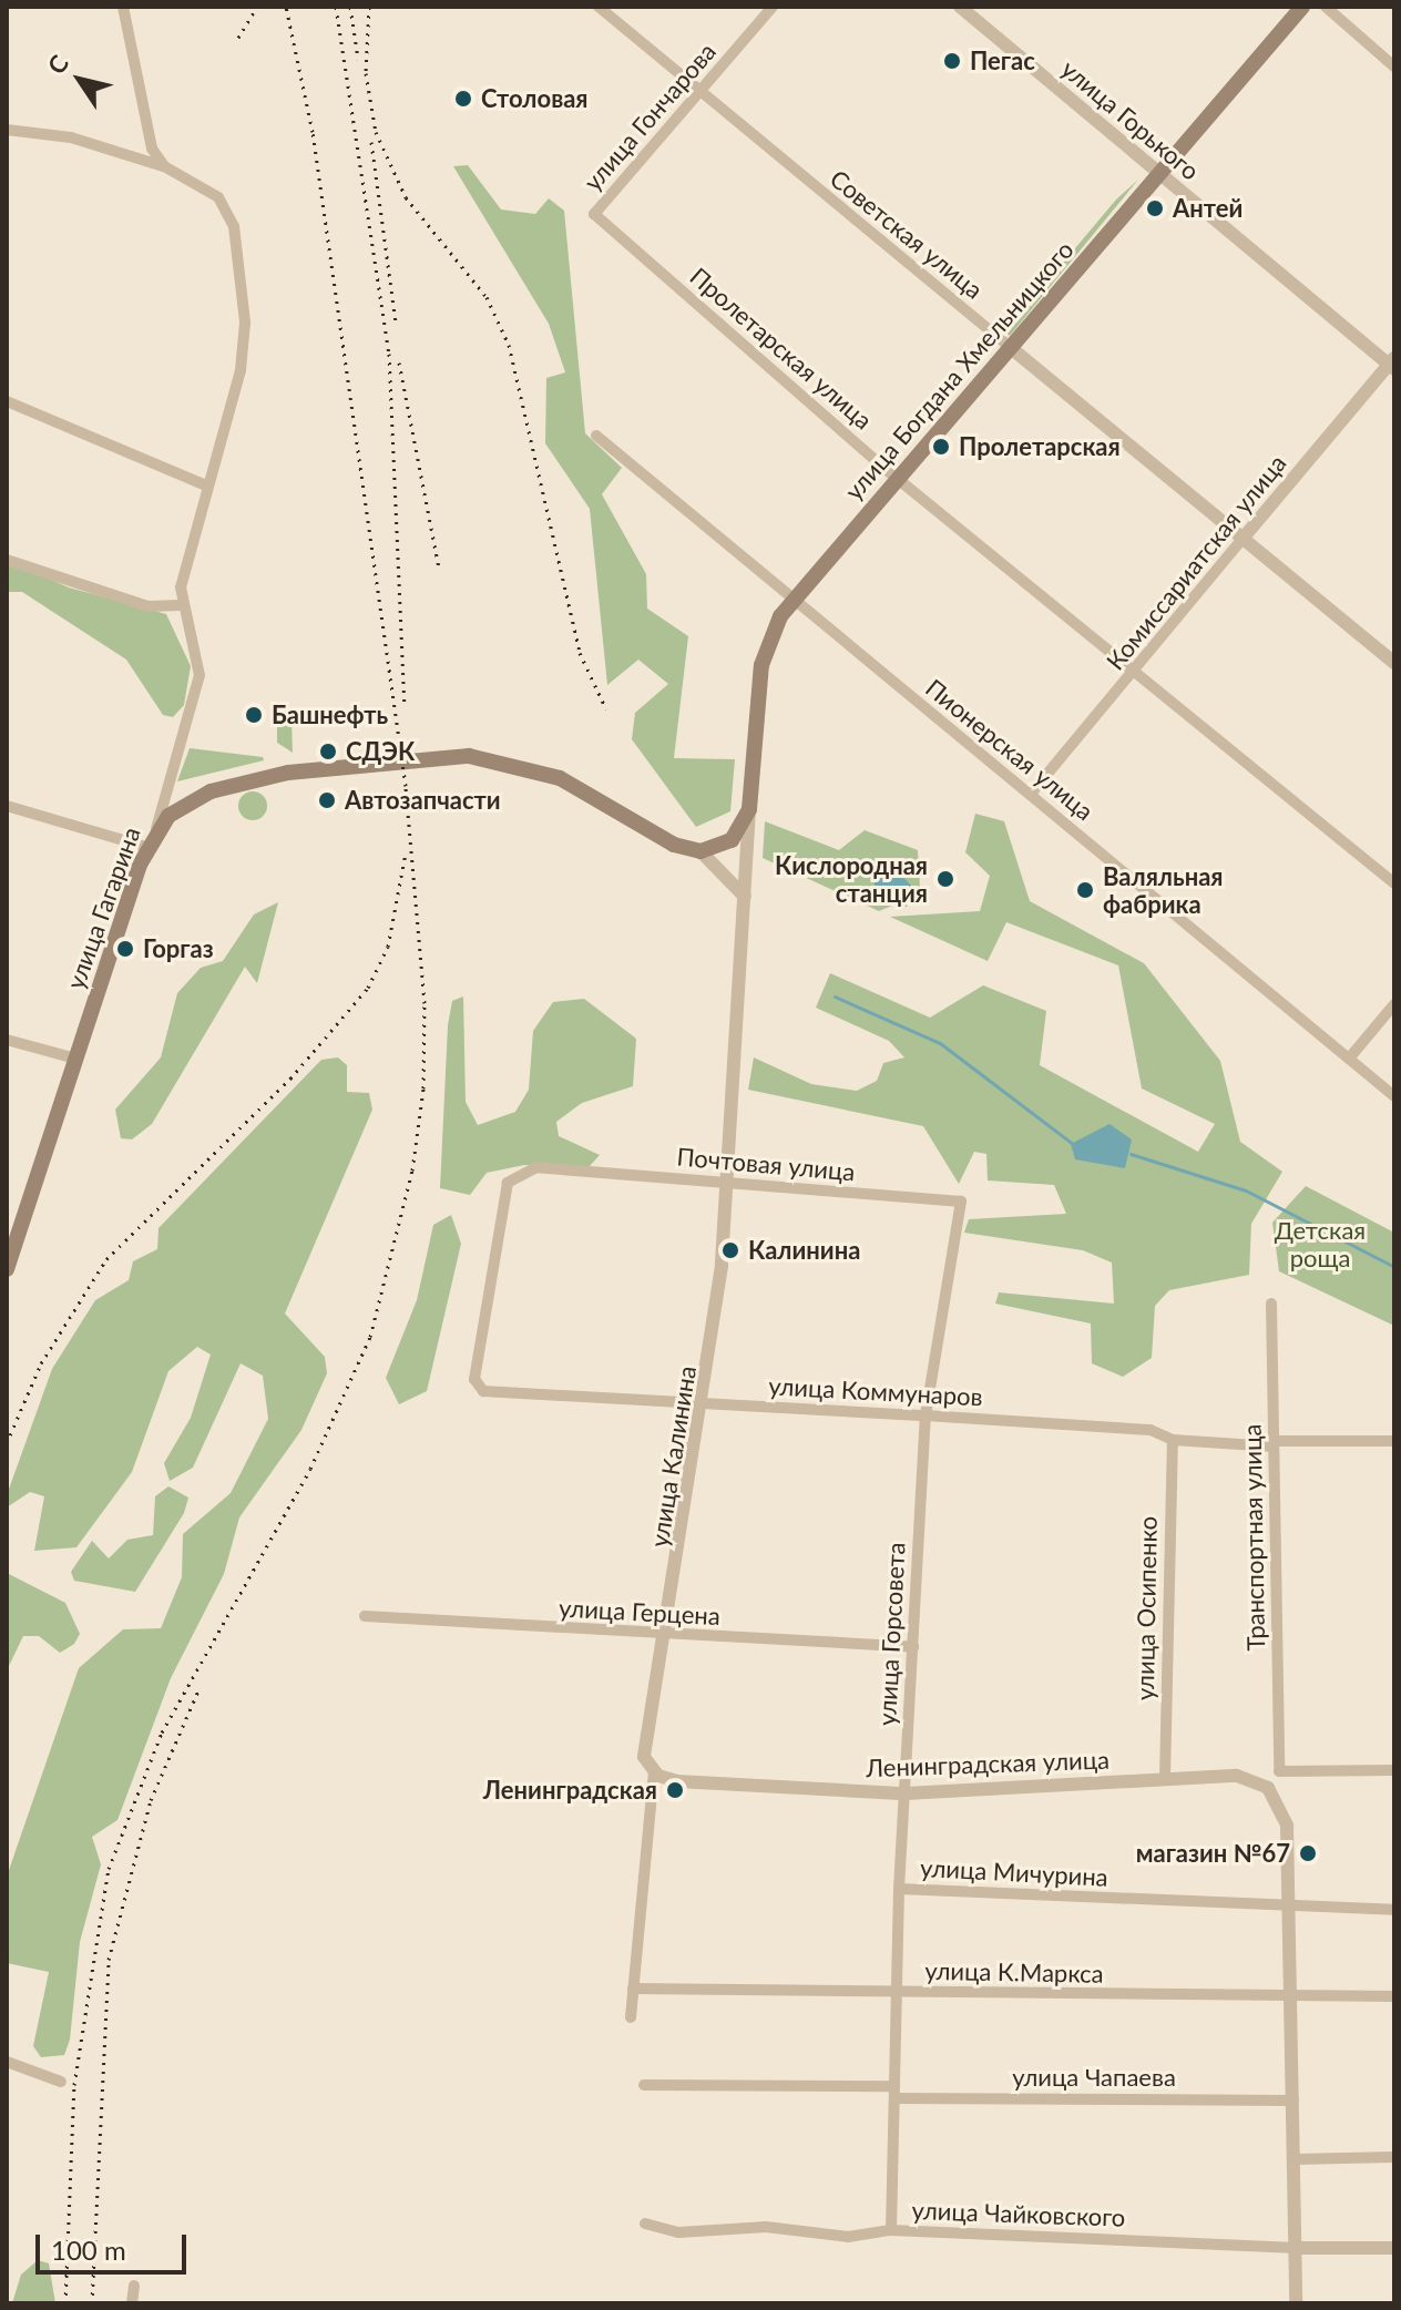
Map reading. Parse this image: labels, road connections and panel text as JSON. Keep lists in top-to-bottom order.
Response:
{
  "streets": {
    "main road": ["улица Богдана Хмельницкого", "улица Гагарина"],
    "street": [
      "улица Гончарова",
      "улица Горького",
      "Советская улица",
      "Пролетарская улица",
      "Комиссариатская улица",
      "Пионерская улица",
      "Почтовая улица",
      "улица Коммунаров",
      "улица Калинина",
      "Транспортная улица",
      "улица Осипенко",
      "улица Герцена",
      "улица Горсовета",
      "Ленинградская улица",
      "улица Мичурина",
      "улица К.Маркса",
      "улица Чапаева",
      "улица Чайковского"
    ]
  },
  "crossings": [
    ["улица Гончарова", "Советская улица"],
    ["улица Гончарова", "Пролетарская улица"],
    ["улица Горького", "улица Богдана Хмельницкого"],
    ["улица Горького", "Комиссариатская улица"],
    ["Советская улица", "улица Богдана Хмельницкого"],
    ["Советская улица", "Комиссариатская улица"],
    ["Пролетарская улица", "улица Богдана Хмельницкого"],
    ["Пролетарская улица", "Комиссариатская улица"],
    ["улица Богдана Хмельницкого", "Пионерская улица"],
    ["улица Богдана Хмельницкого", "улица Калинина"],
    ["Комиссариатская улица", "Пионерская улица"],
    ["Почтовая улица", "улица Коммунаров"],
    ["Почтовая улица", "улица Калинина"],
    ["Почтовая улица", "улица Горсовета"],
    ["улица Коммунаров", "улица Калинина"],
    ["улица Коммунаров", "Транспортная улица"],
    ["улица Коммунаров", "улица Осипенко"],
    ["улица Коммунаров", "улица Горсовета"],
    ["улица Калинина", "улица Герцена"],
    ["улица Калинина", "Ленинградская улица"],
    ["улица Калинина", "улица К.Маркса"],
    ["улица Осипенко", "Ленинградская улица"],
    ["улица Герцена", "улица Горсовета"],
    ["улица Горсовета", "Ленинградская улица"],
    ["улица Горсовета", "улица Мичурина"],
    ["улица Горсовета", "улица К.Маркса"],
    ["улица Горсовета", "улица Чапаева"],
    ["улица Горсовета", "улица Чайковского"]
  ],
  "parks": ["Детская роща"],
  "places": [
    "Пегас",
    "Столовая",
    "Антей",
    "Пролетарская",
    "Башнефть",
    "СДЭК",
    "Автозапчасти",
    "Кислородная станция",
    "Валяльная фабрика",
    "Горгаз",
    "Калинина",
    "Ленинградская",
    "магазин №67"
  ],
  "scale_bar": "100 m",
  "north": "top left"
}
